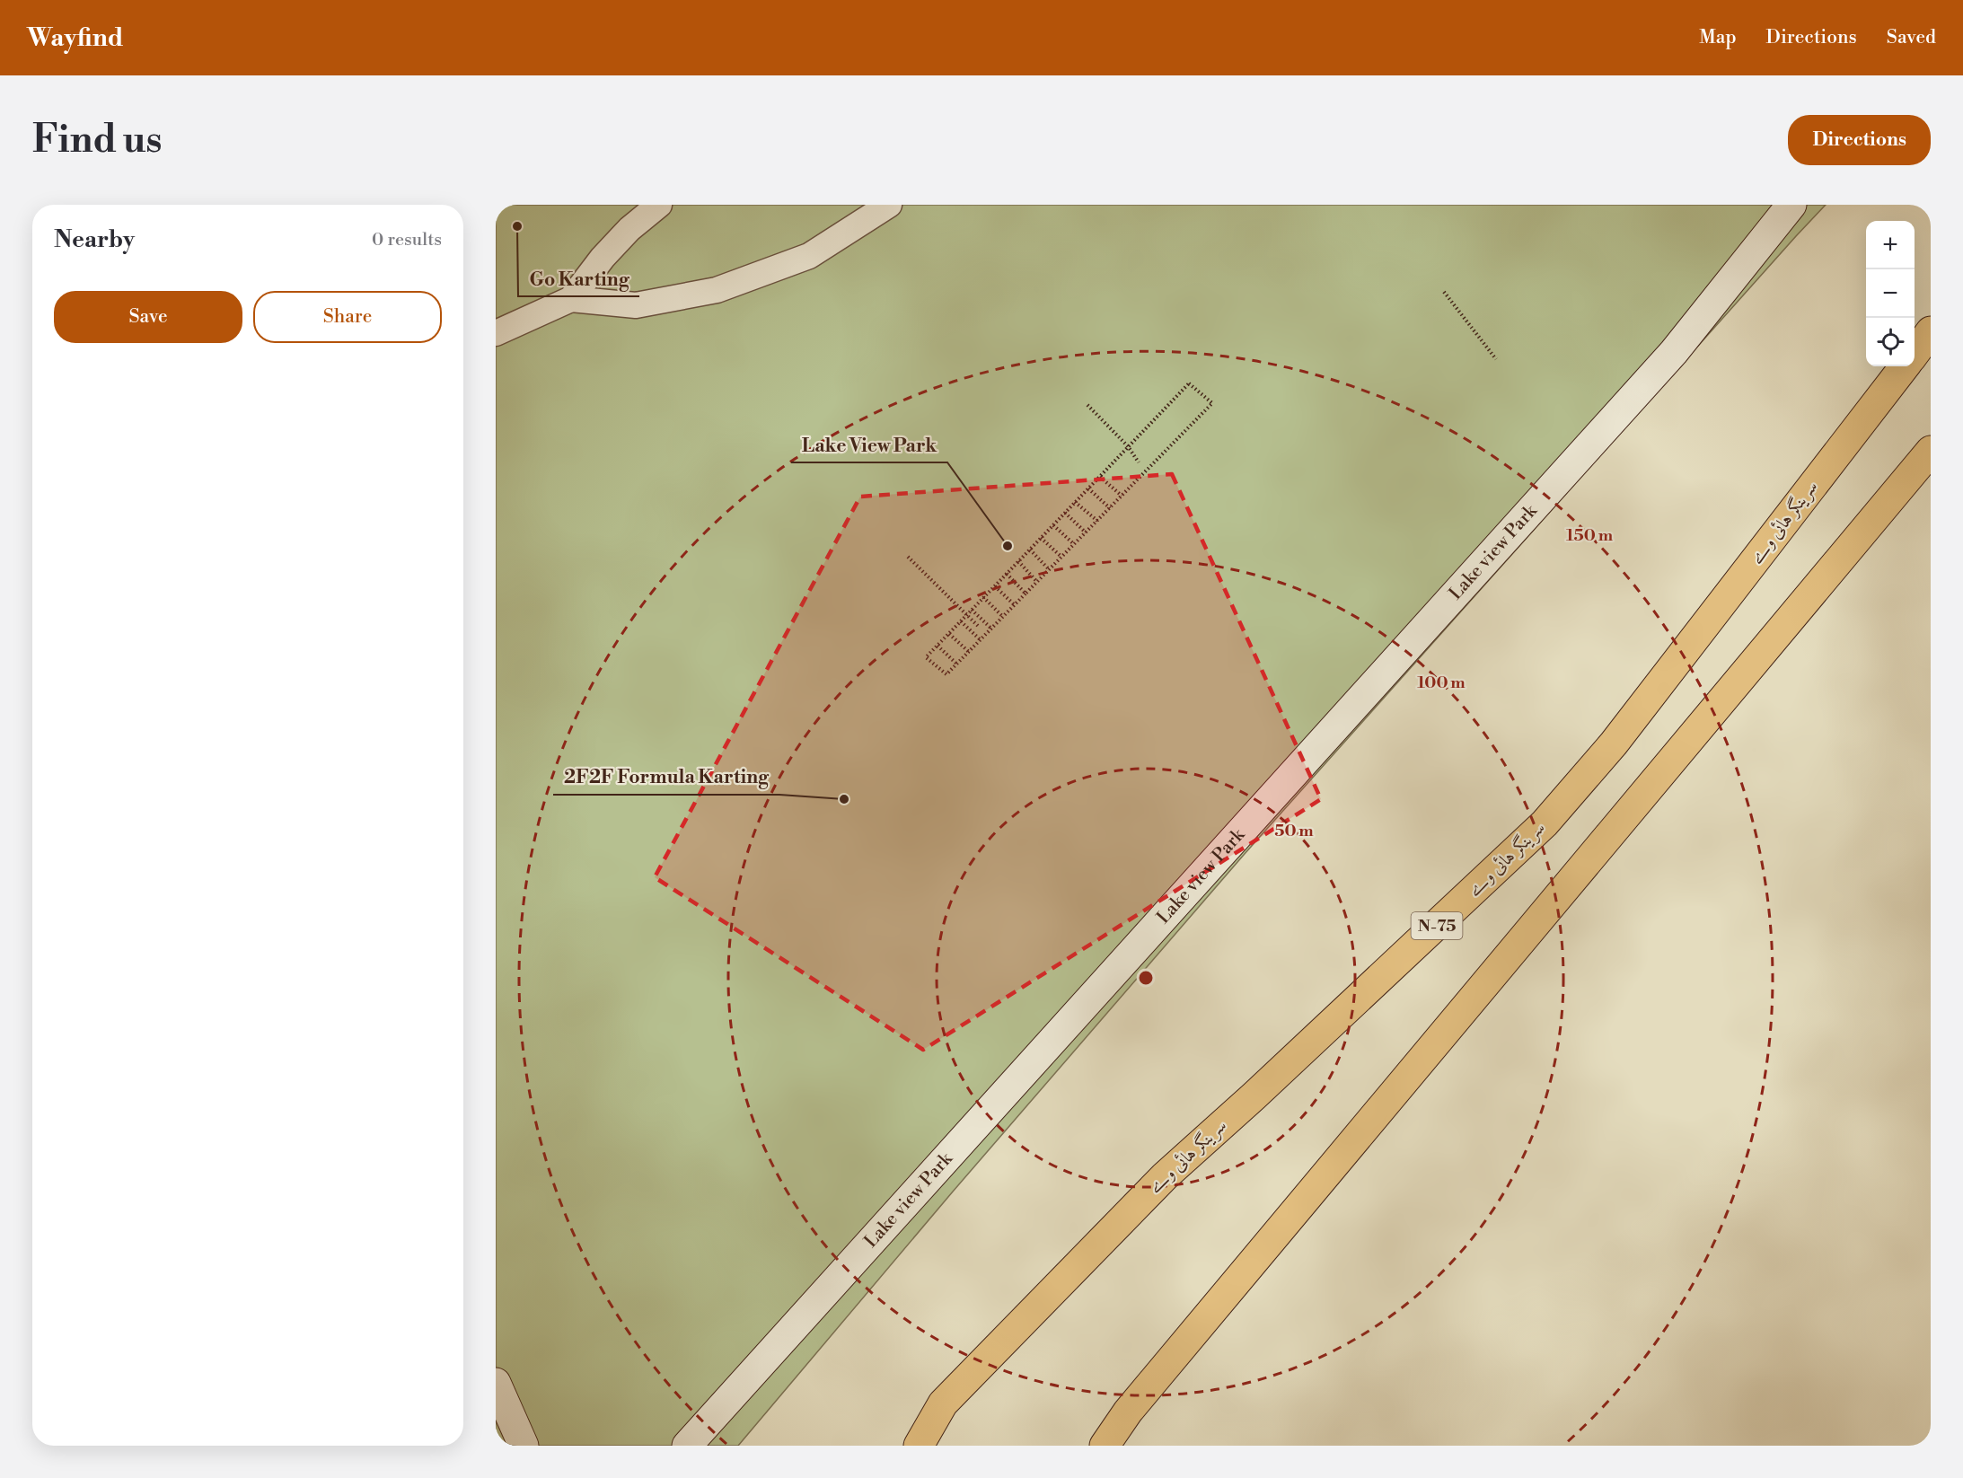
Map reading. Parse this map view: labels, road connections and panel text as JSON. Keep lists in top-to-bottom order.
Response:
{
  "streets": {
    "highway": ["سرینگر ہائی وے", "N-75"],
    "street": ["Lake view Park"]
  },
  "places": ["Go Karting", "Lake View Park", "2F2F Formula Karting"],
  "page": {
    "header": "Wayfind",
    "nav": ["Map", "Directions", "Saved"],
    "buttons": [
      "Directions",
      ["Save", "Share"]
    ],
    "title": "Find us",
    "heading": ["Nearby", "0 results"],
    "map_buttons": ["+", "−"]
  },
  "rings": ["150 m", "100 m", "50 m"]
}
